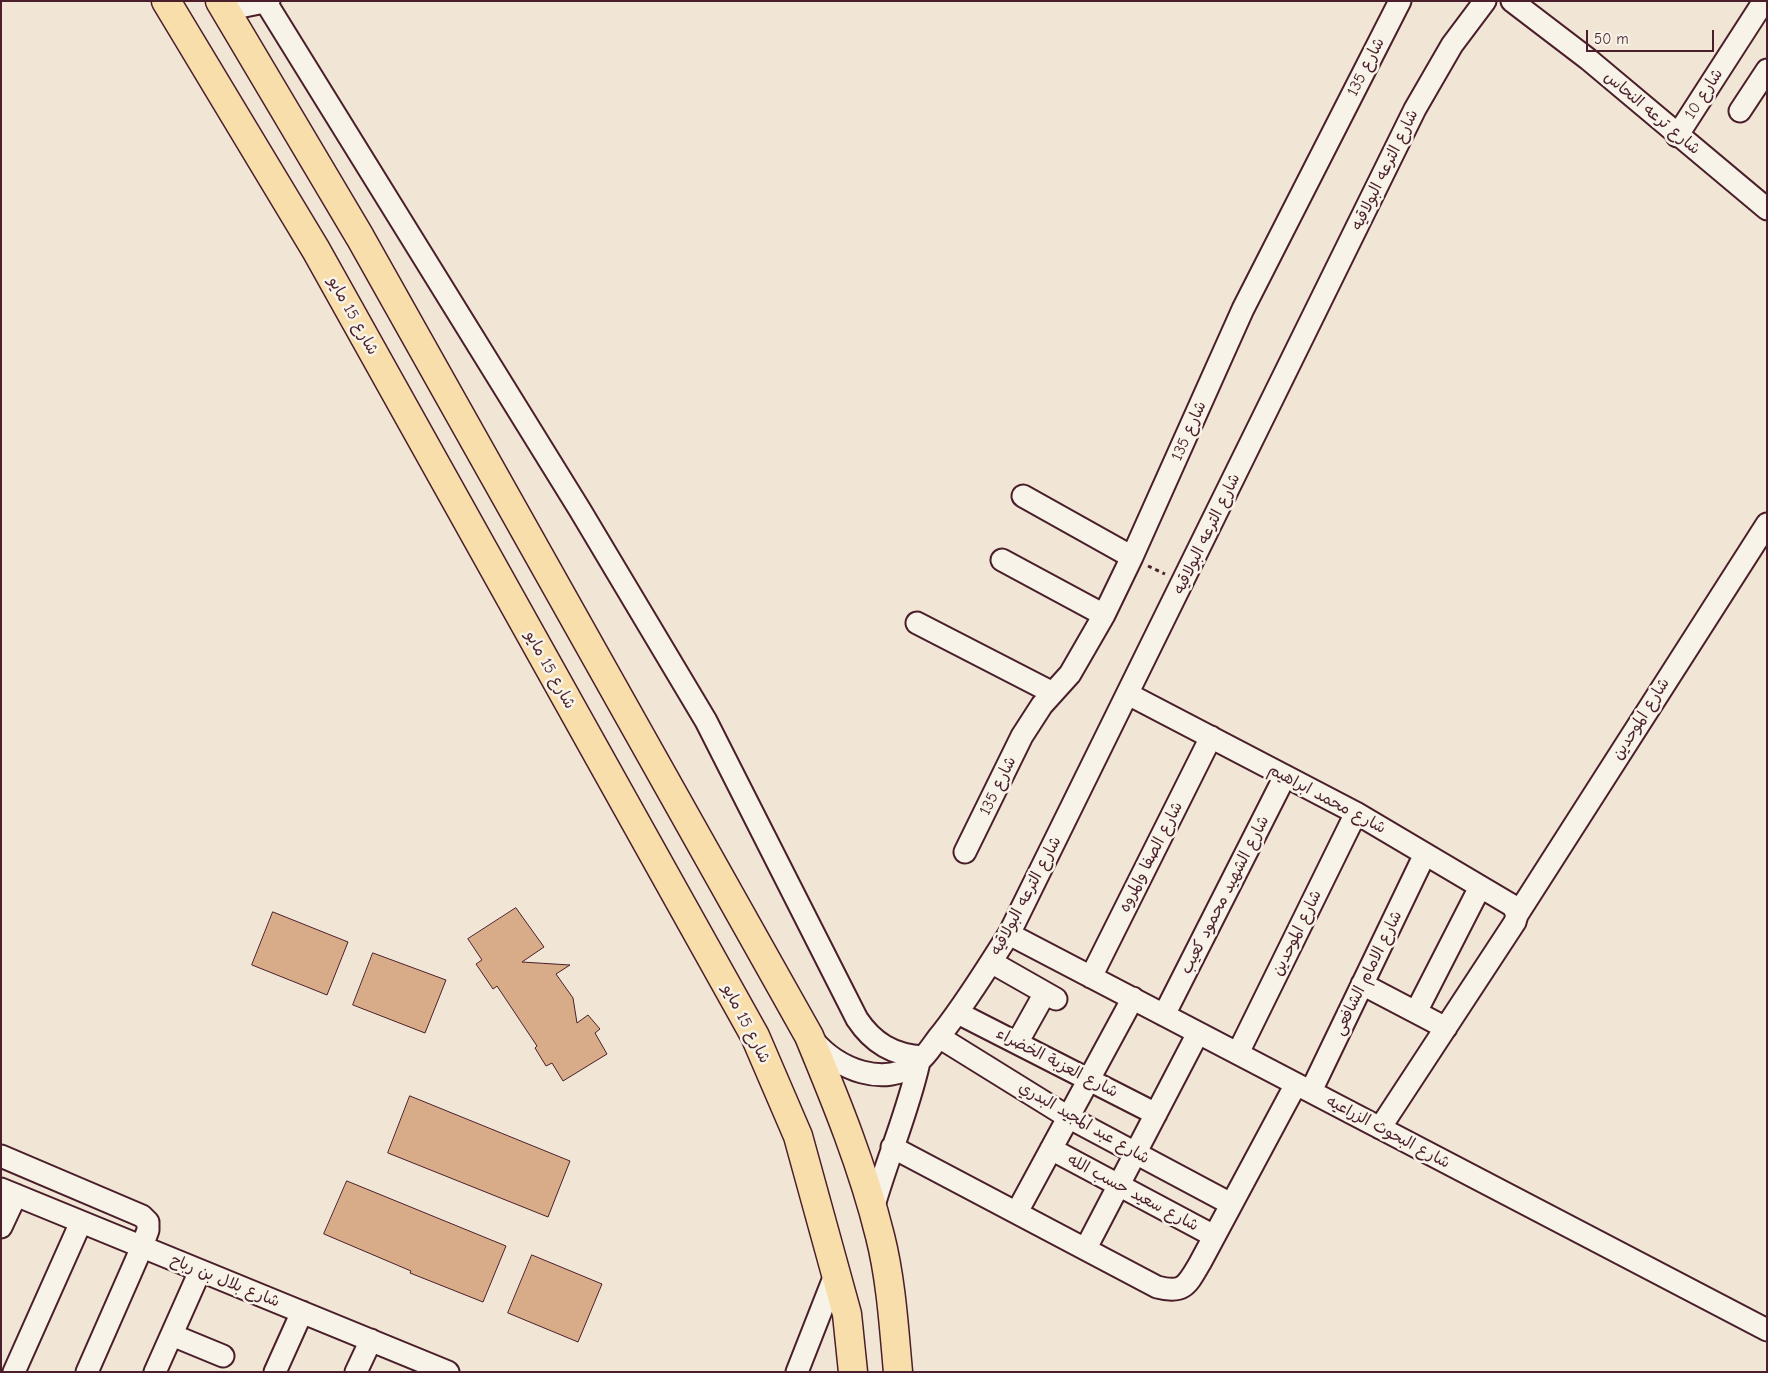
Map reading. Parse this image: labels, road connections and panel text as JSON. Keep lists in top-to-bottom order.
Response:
{
  "streets": {
    "main road": ["شارع 15 مايو"],
    "street": [
      "شارع 135",
      "شارع 10",
      "شارع ترعه النحاس",
      "شارع الترعه البولاقيه",
      "شارع الموحدين",
      "شارع محمد ابراهيم",
      "شارع الصفا والمروه",
      "شارع الشهيد محمود كعيب",
      "شارع الامام الشافعى",
      "شارع العزبة الخضراء",
      "شارع عبد المجيد البدري",
      "شارع البحوث الزراعيه",
      "شارع سعيد حسب الله",
      "شارع بلال بن رباح"
    ]
  },
  "crossings": [
    ["شارع 10", "شارع ترعه النحاس"],
    ["شارع الترعه البولاقيه", "شارع محمد ابراهيم"],
    ["شارع الترعه البولاقيه", "شارع العزبة الخضراء"],
    ["شارع الترعه البولاقيه", "شارع عبد المجيد البدري"],
    ["شارع الترعه البولاقيه", "شارع البحوث الزراعيه"],
    ["شارع الموحدين", "شارع محمد ابراهيم"],
    ["شارع الموحدين", "شارع البحوث الزراعيه"],
    ["شارع محمد ابراهيم", "شارع الصفا والمروه"],
    ["شارع محمد ابراهيم", "شارع الشهيد محمود كعيب"],
    ["شارع محمد ابراهيم", "شارع الامام الشافعى"],
    ["شارع الصفا والمروه", "شارع البحوث الزراعيه"],
    ["شارع الشهيد محمود كعيب", "شارع البحوث الزراعيه"],
    ["شارع الامام الشافعى", "شارع عبد المجيد البدري"],
    ["شارع الامام الشافعى", "شارع البحوث الزراعيه"],
    ["شارع الامام الشافعى", "شارع سعيد حسب الله"]
  ],
  "scale_bar": "50 m"
}
